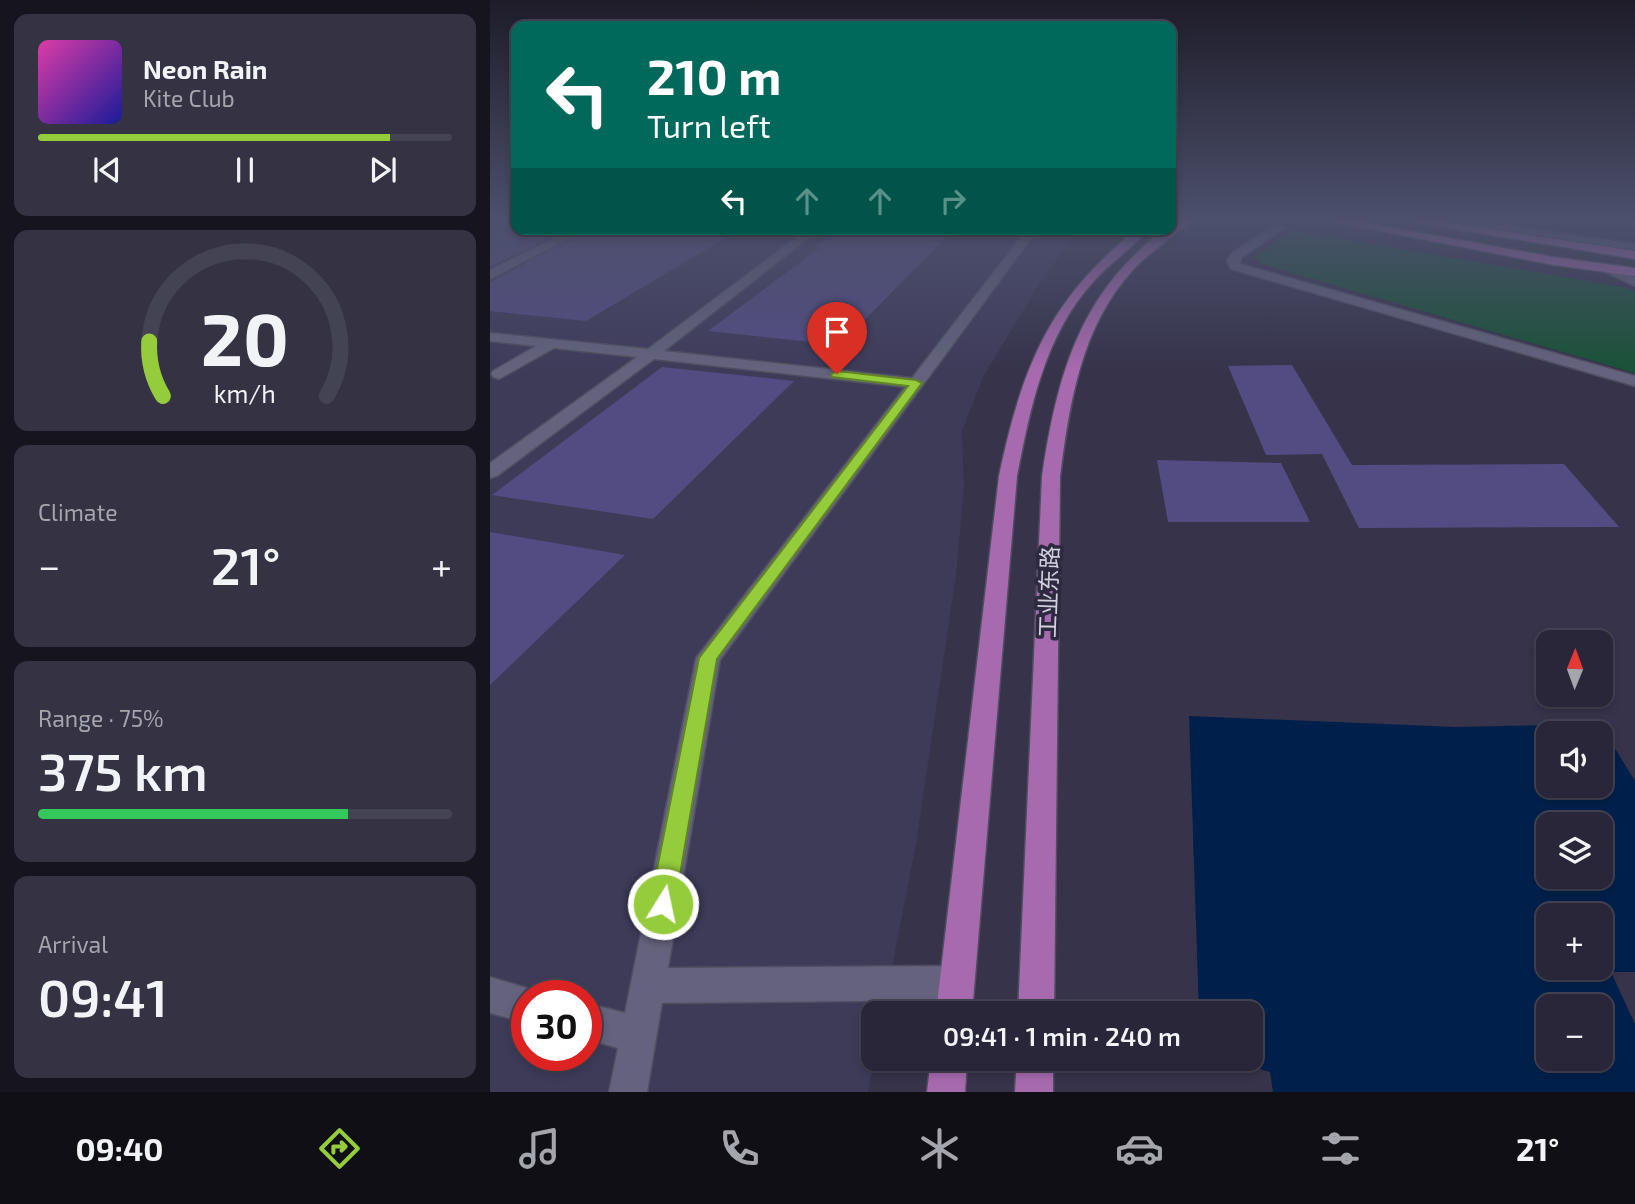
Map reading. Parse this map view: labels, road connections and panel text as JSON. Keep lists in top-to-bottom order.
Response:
{
  "streets": {
    "main road": ["工业东路"]
  },
  "north": "top",
  "page": {
    "turn": ["210 m", "Turn left"],
    "song": ["Neon Rain", "Kite Club"],
    "tile": [
      "Climate",
      ["Range · 75%", "375 km"],
      ["Arrival", "09:41"]
    ],
    "heat": ["−", "21°", "+"],
    "map_buttons": ["+", "−"],
    "limit": "30",
    "trip": "09:41 · 1 min · 240 m",
    "tabs": ["09:40", "21°"],
    "gauge": ["20", "km/h"]
  }
}
